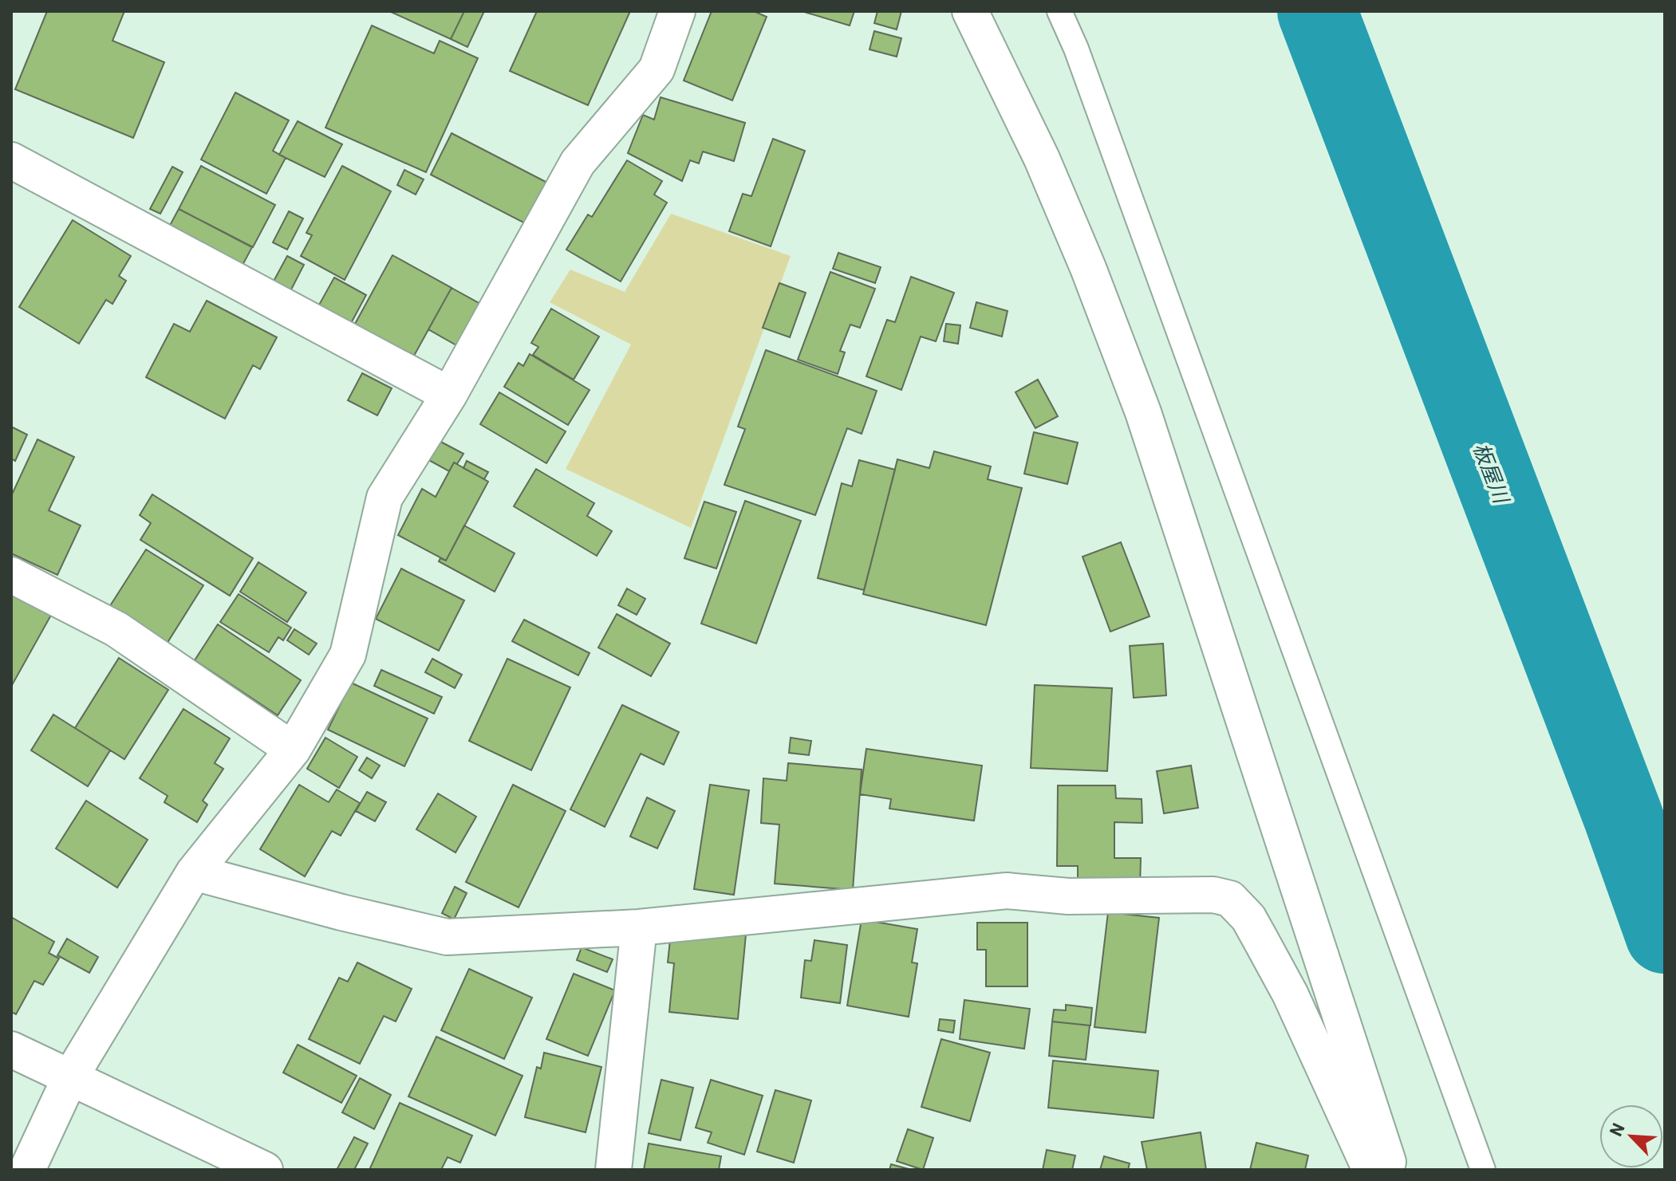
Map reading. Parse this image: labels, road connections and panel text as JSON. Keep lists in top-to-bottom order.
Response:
{
  "water": ["板屋川"],
  "north": "top left"
}
